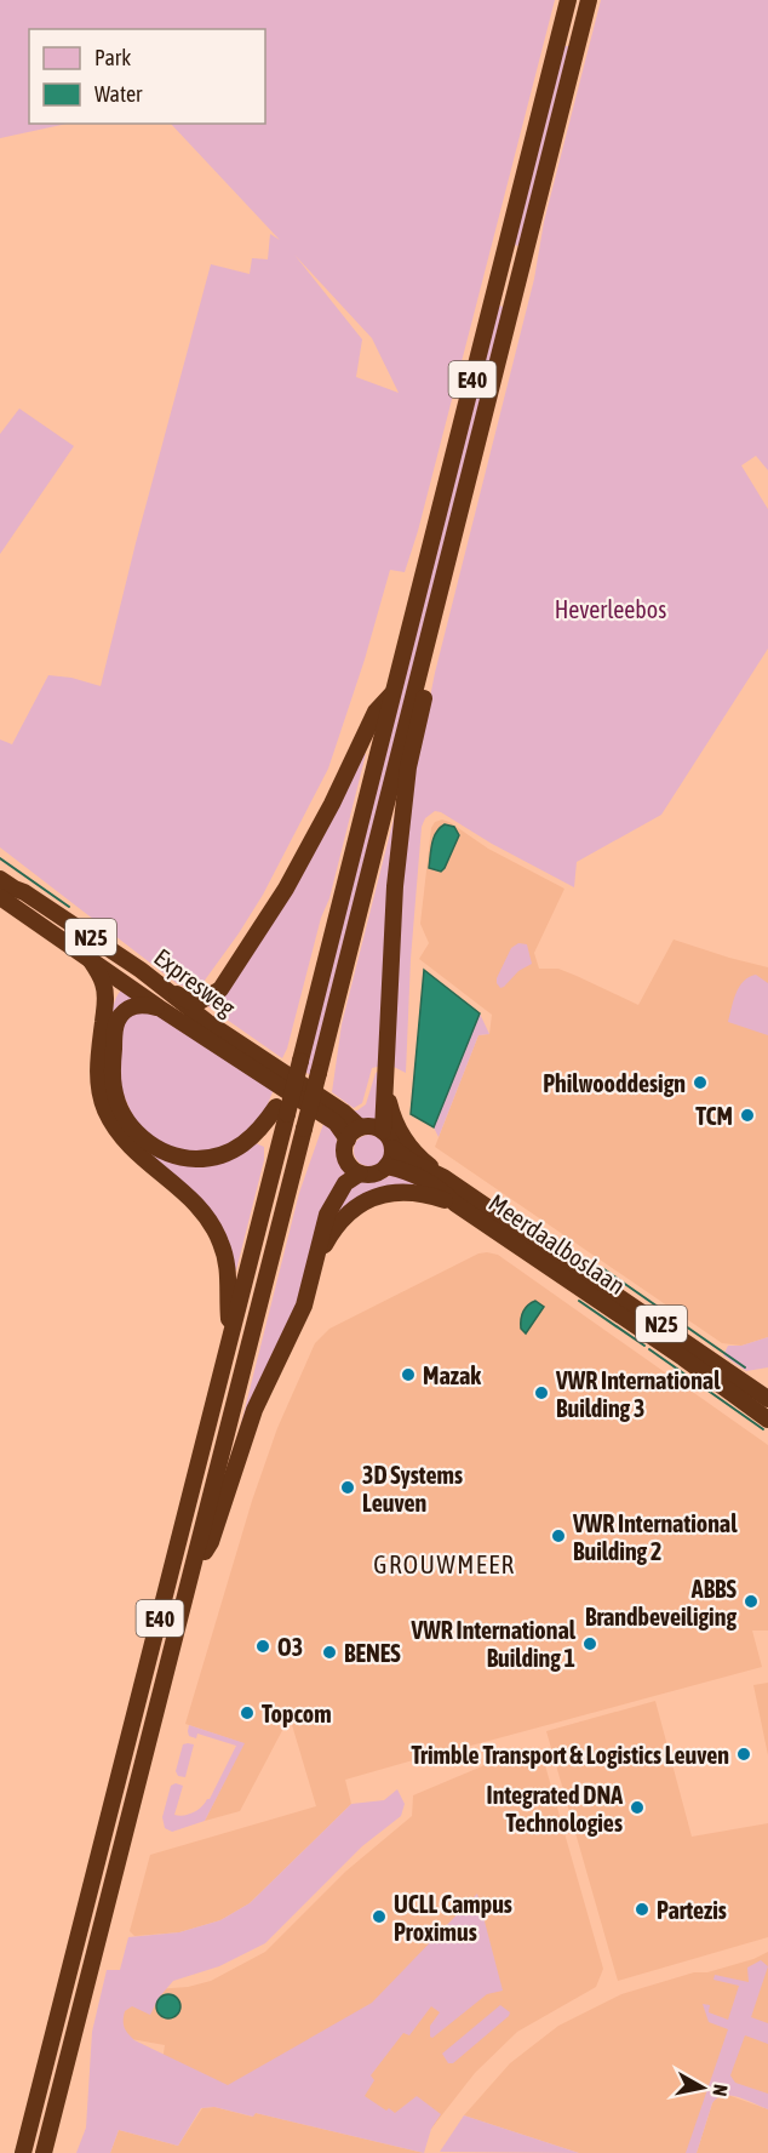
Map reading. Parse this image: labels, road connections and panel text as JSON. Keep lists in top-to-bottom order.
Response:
{
  "streets": {
    "highway": [
      "E40",
      "N25",
      "Expresweg",
      "Meerdaalboslaan"
    ]
  },
  "crossings": [
    ["N25", "Expresweg"],
    ["N25", "Meerdaalboslaan"],
    ["Expresweg", "Meerdaalboslaan"]
  ],
  "districts": ["GROUWMEER"],
  "parks": ["Heverleebos"],
  "places": [
    "Philwooddesign",
    "TCM",
    "Mazak",
    "VWR International Building 3",
    "3D Systems Leuven",
    "VWR International Building 2",
    "ABBS Brandbeveiliging",
    "VWR International Building 1",
    "O3",
    "BENES",
    "Topcom",
    "Trimble Transport & Logistics Leuven",
    "Integrated DNA Technologies",
    "Partezis",
    "UCLL Campus Proximus"
  ],
  "legend": ["Park", "Water"],
  "north": "right"
}
